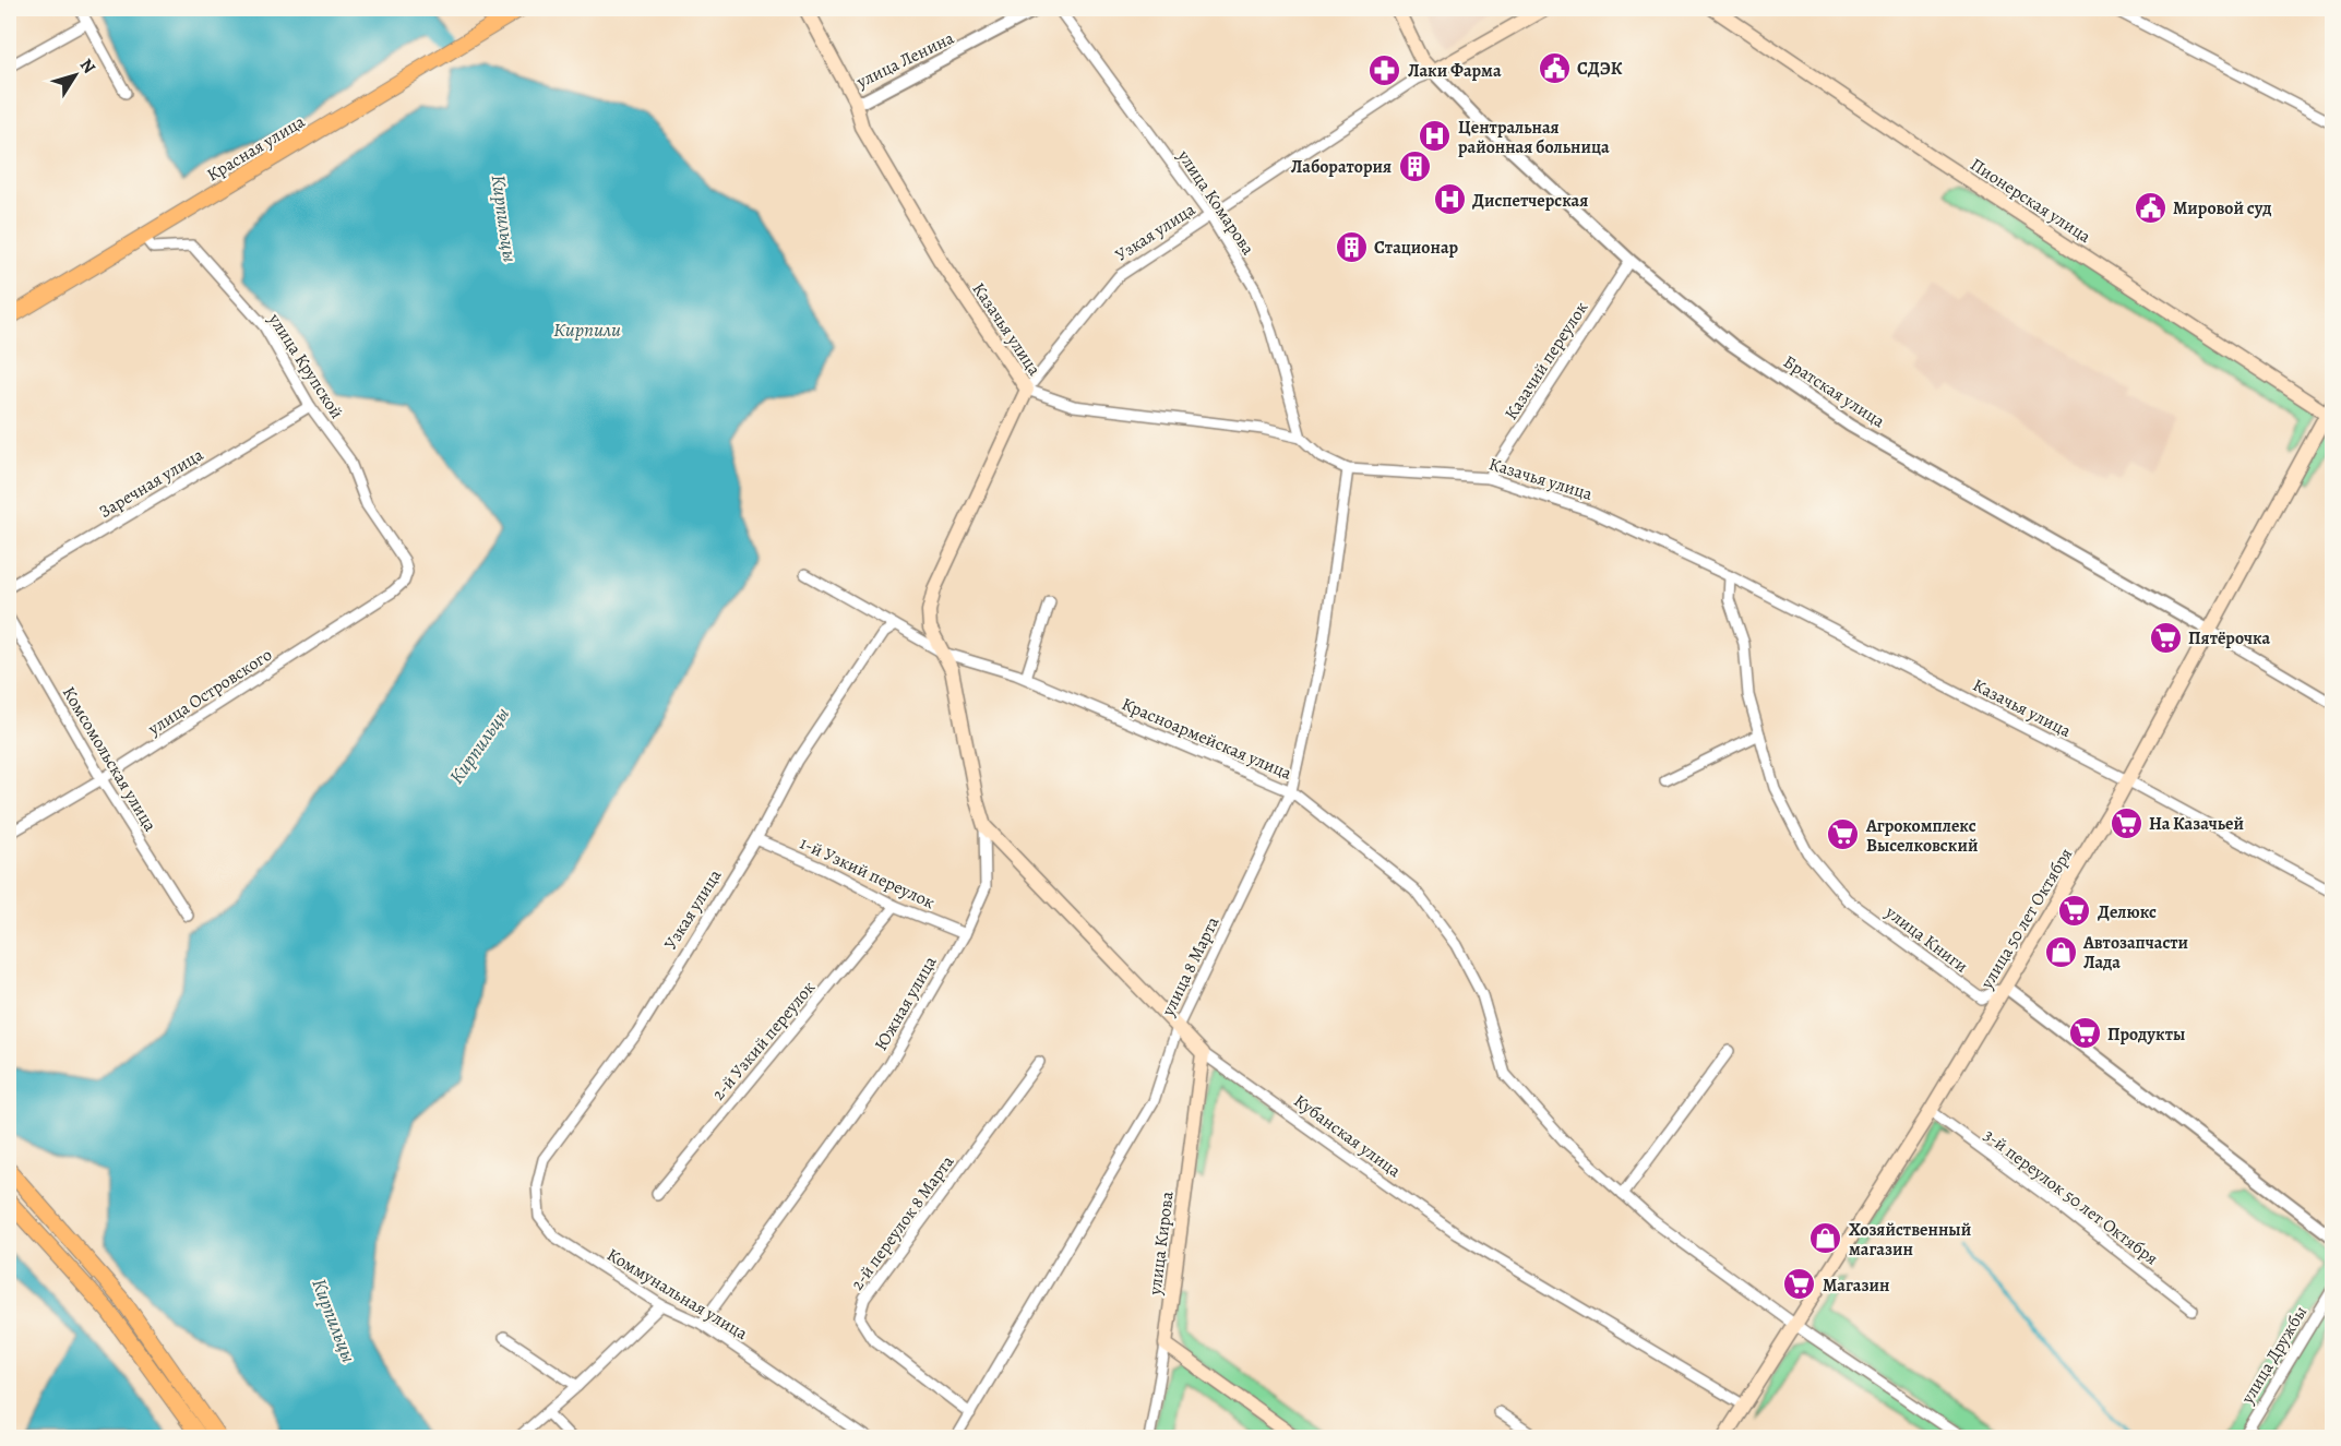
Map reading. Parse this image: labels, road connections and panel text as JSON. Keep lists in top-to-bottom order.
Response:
{
  "streets": {
    "main road": [
      "Красная улица",
      "Пионерская улица",
      "Узкая улица",
      "Казачья улица",
      "Братская улица",
      "улица 50 лет Октября",
      "Южная улица",
      "Кубанская улица",
      "улица Кирова"
    ],
    "street": [
      "улица Ленина",
      "улица Комарова",
      "Казачий переулок",
      "улица Крупской",
      "Заречная улица",
      "улица Островского",
      "Красноармейская улица",
      "Комсомольская улица",
      "1-й Узкий переулок",
      "улица Книги",
      "улица 8 Марта",
      "2-й Узкий переулок",
      "3-й переулок 50 лет Октября",
      "2-й переулок 8 Марта",
      "Коммунальная улица",
      "улица Дружбы"
    ]
  },
  "crossings": [
    ["улица Ленина", "Казачья улица"],
    ["Красная улица", "улица Крупской"],
    ["Пионерская улица", "улица 50 лет Октября"],
    ["улица Комарова", "Узкая улица"],
    ["улица Комарова", "Казачья улица"],
    ["Узкая улица", "Казачья улица"],
    ["Узкая улица", "Братская улица"],
    ["Узкая улица", "Красноармейская улица"],
    ["Узкая улица", "1-й Узкий переулок"],
    ["Узкая улица", "Южная улица"],
    ["Узкая улица", "Коммунальная улица"],
    ["Казачья улица", "Казачий переулок"],
    ["Казачья улица", "улица 50 лет Октября"],
    ["Казачья улица", "улица Книги"],
    ["Казачья улица", "улица 8 Марта"],
    ["Казачий переулок", "Братская улица"],
    ["улица Крупской", "Заречная улица"],
    ["улица Крупской", "улица Островского"],
    ["Братская улица", "улица 50 лет Октября"],
    ["улица Островского", "Комсомольская улица"],
    ["Красноармейская улица", "улица 50 лет Октября"],
    ["Красноармейская улица", "улица 8 Марта"],
    ["Красноармейская улица", "Южная улица"],
    ["1-й Узкий переулок", "Южная улица"],
    ["1-й Узкий переулок", "2-й Узкий переулок"],
    ["улица 50 лет Октября", "улица Книги"],
    ["улица 50 лет Октября", "Кубанская улица"],
    ["улица 50 лет Октября", "3-й переулок 50 лет Октября"],
    ["улица 8 Марта", "Кубанская улица"],
    ["улица 8 Марта", "2-й переулок 8 Марта"],
    ["Южная улица", "Кубанская улица"],
    ["Южная улица", "Коммунальная улица"],
    ["Кубанская улица", "улица Кирова"]
  ],
  "water": ["Кирпильцы", "Кирпили"],
  "places": {
    "public building": ["СДЭК", "Мировой суд"],
    "pharmacy": ["Лаки Фарма"],
    "hospital": ["Центральная районная больница", "Диспетчерская"],
    "building": ["Лаборатория", "Стационар"],
    "supermarket": [
      "Пятёрочка",
      "На Казачьей",
      "Агрокомплекс Выселковский",
      "Делюкс",
      "Продукты",
      "Магазин"
    ],
    "shop": ["Автозапчасти Лада", "Хозяйственный магазин"]
  },
  "north": "top right"
}
